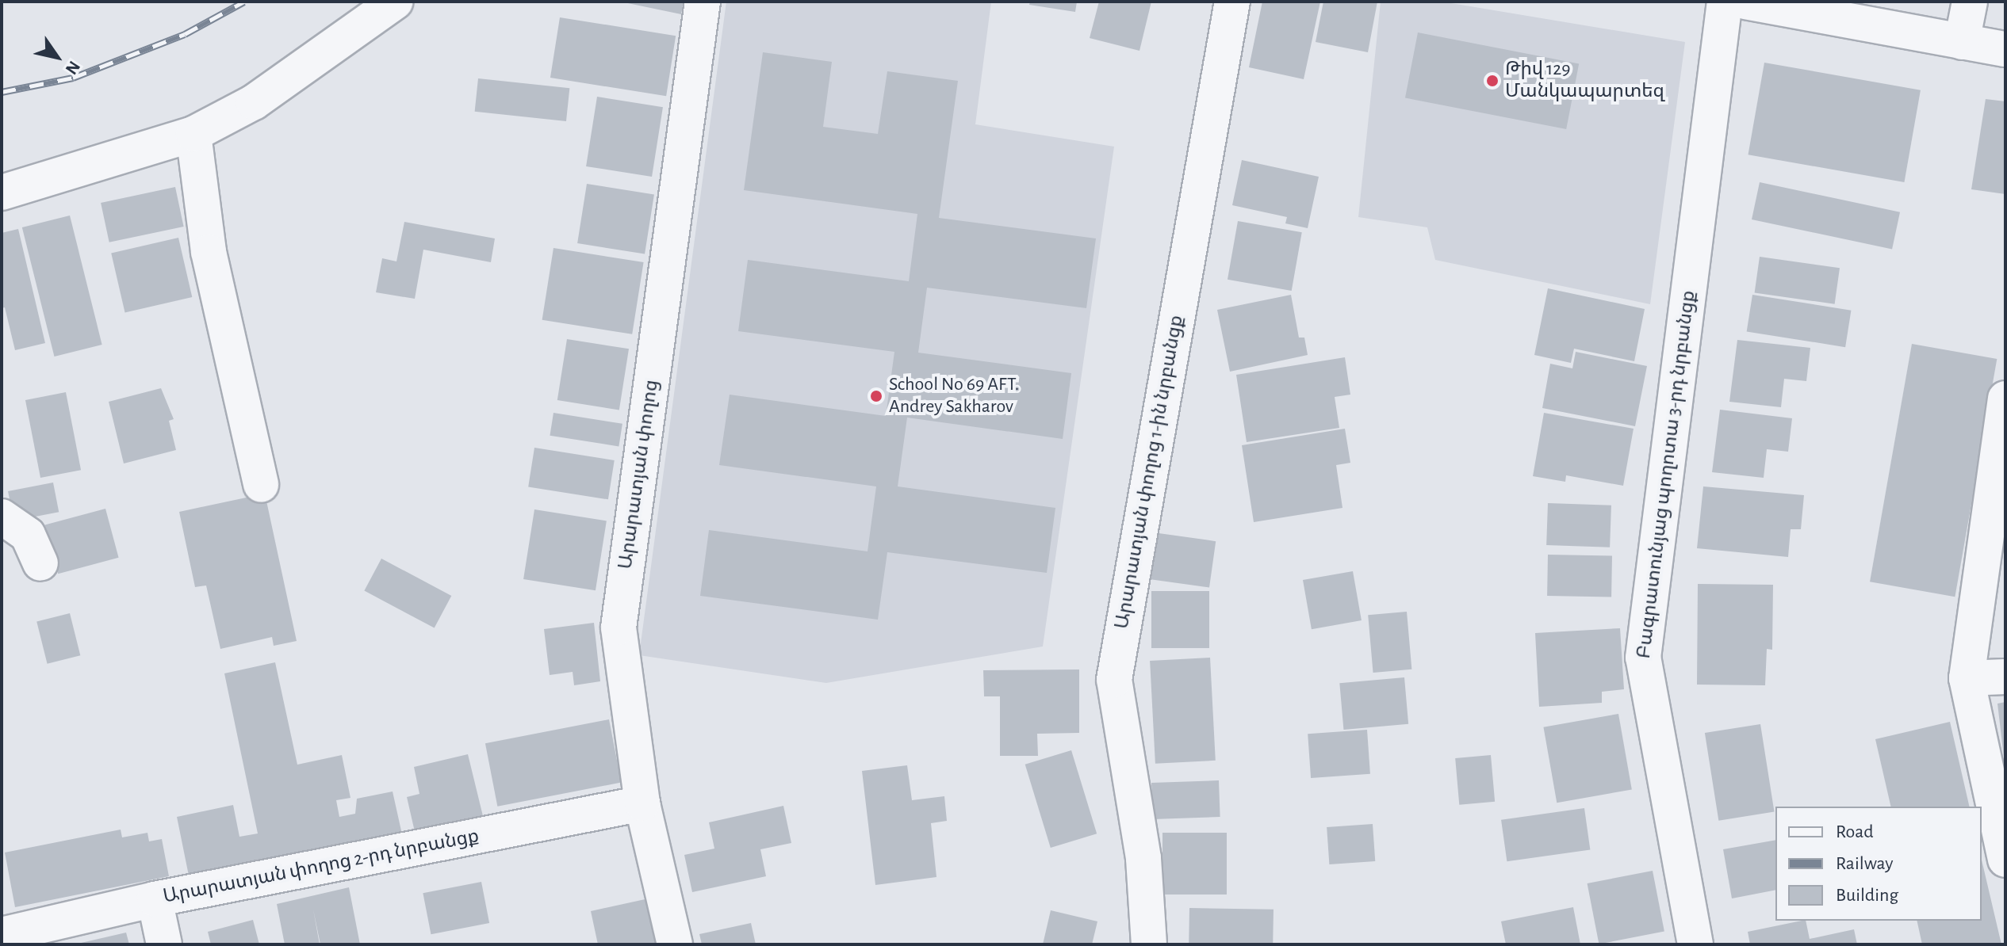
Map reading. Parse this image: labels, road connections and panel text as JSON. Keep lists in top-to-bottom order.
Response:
{
  "streets": {
    "street": [
      "Արարատյան փողոց 1-ին նրբանցք",
      "Արարատյան փողոց",
      "Բագրատունյաց պողոտա 3-րդ նրբանցք",
      "Արարատյան փողոց 2-րդ նրբանցք"
    ]
  },
  "crossings": [
    ["Արարատյան փողոց", "Արարատյան փողոց 2-րդ նրբանցք"]
  ],
  "places": ["Թիվ 129 Մանկապարտեզ", "School No 69 AFT. Andrey Sakharov"],
  "legend": ["Road", "Railway", "Building"],
  "north": "bottom right"
}
